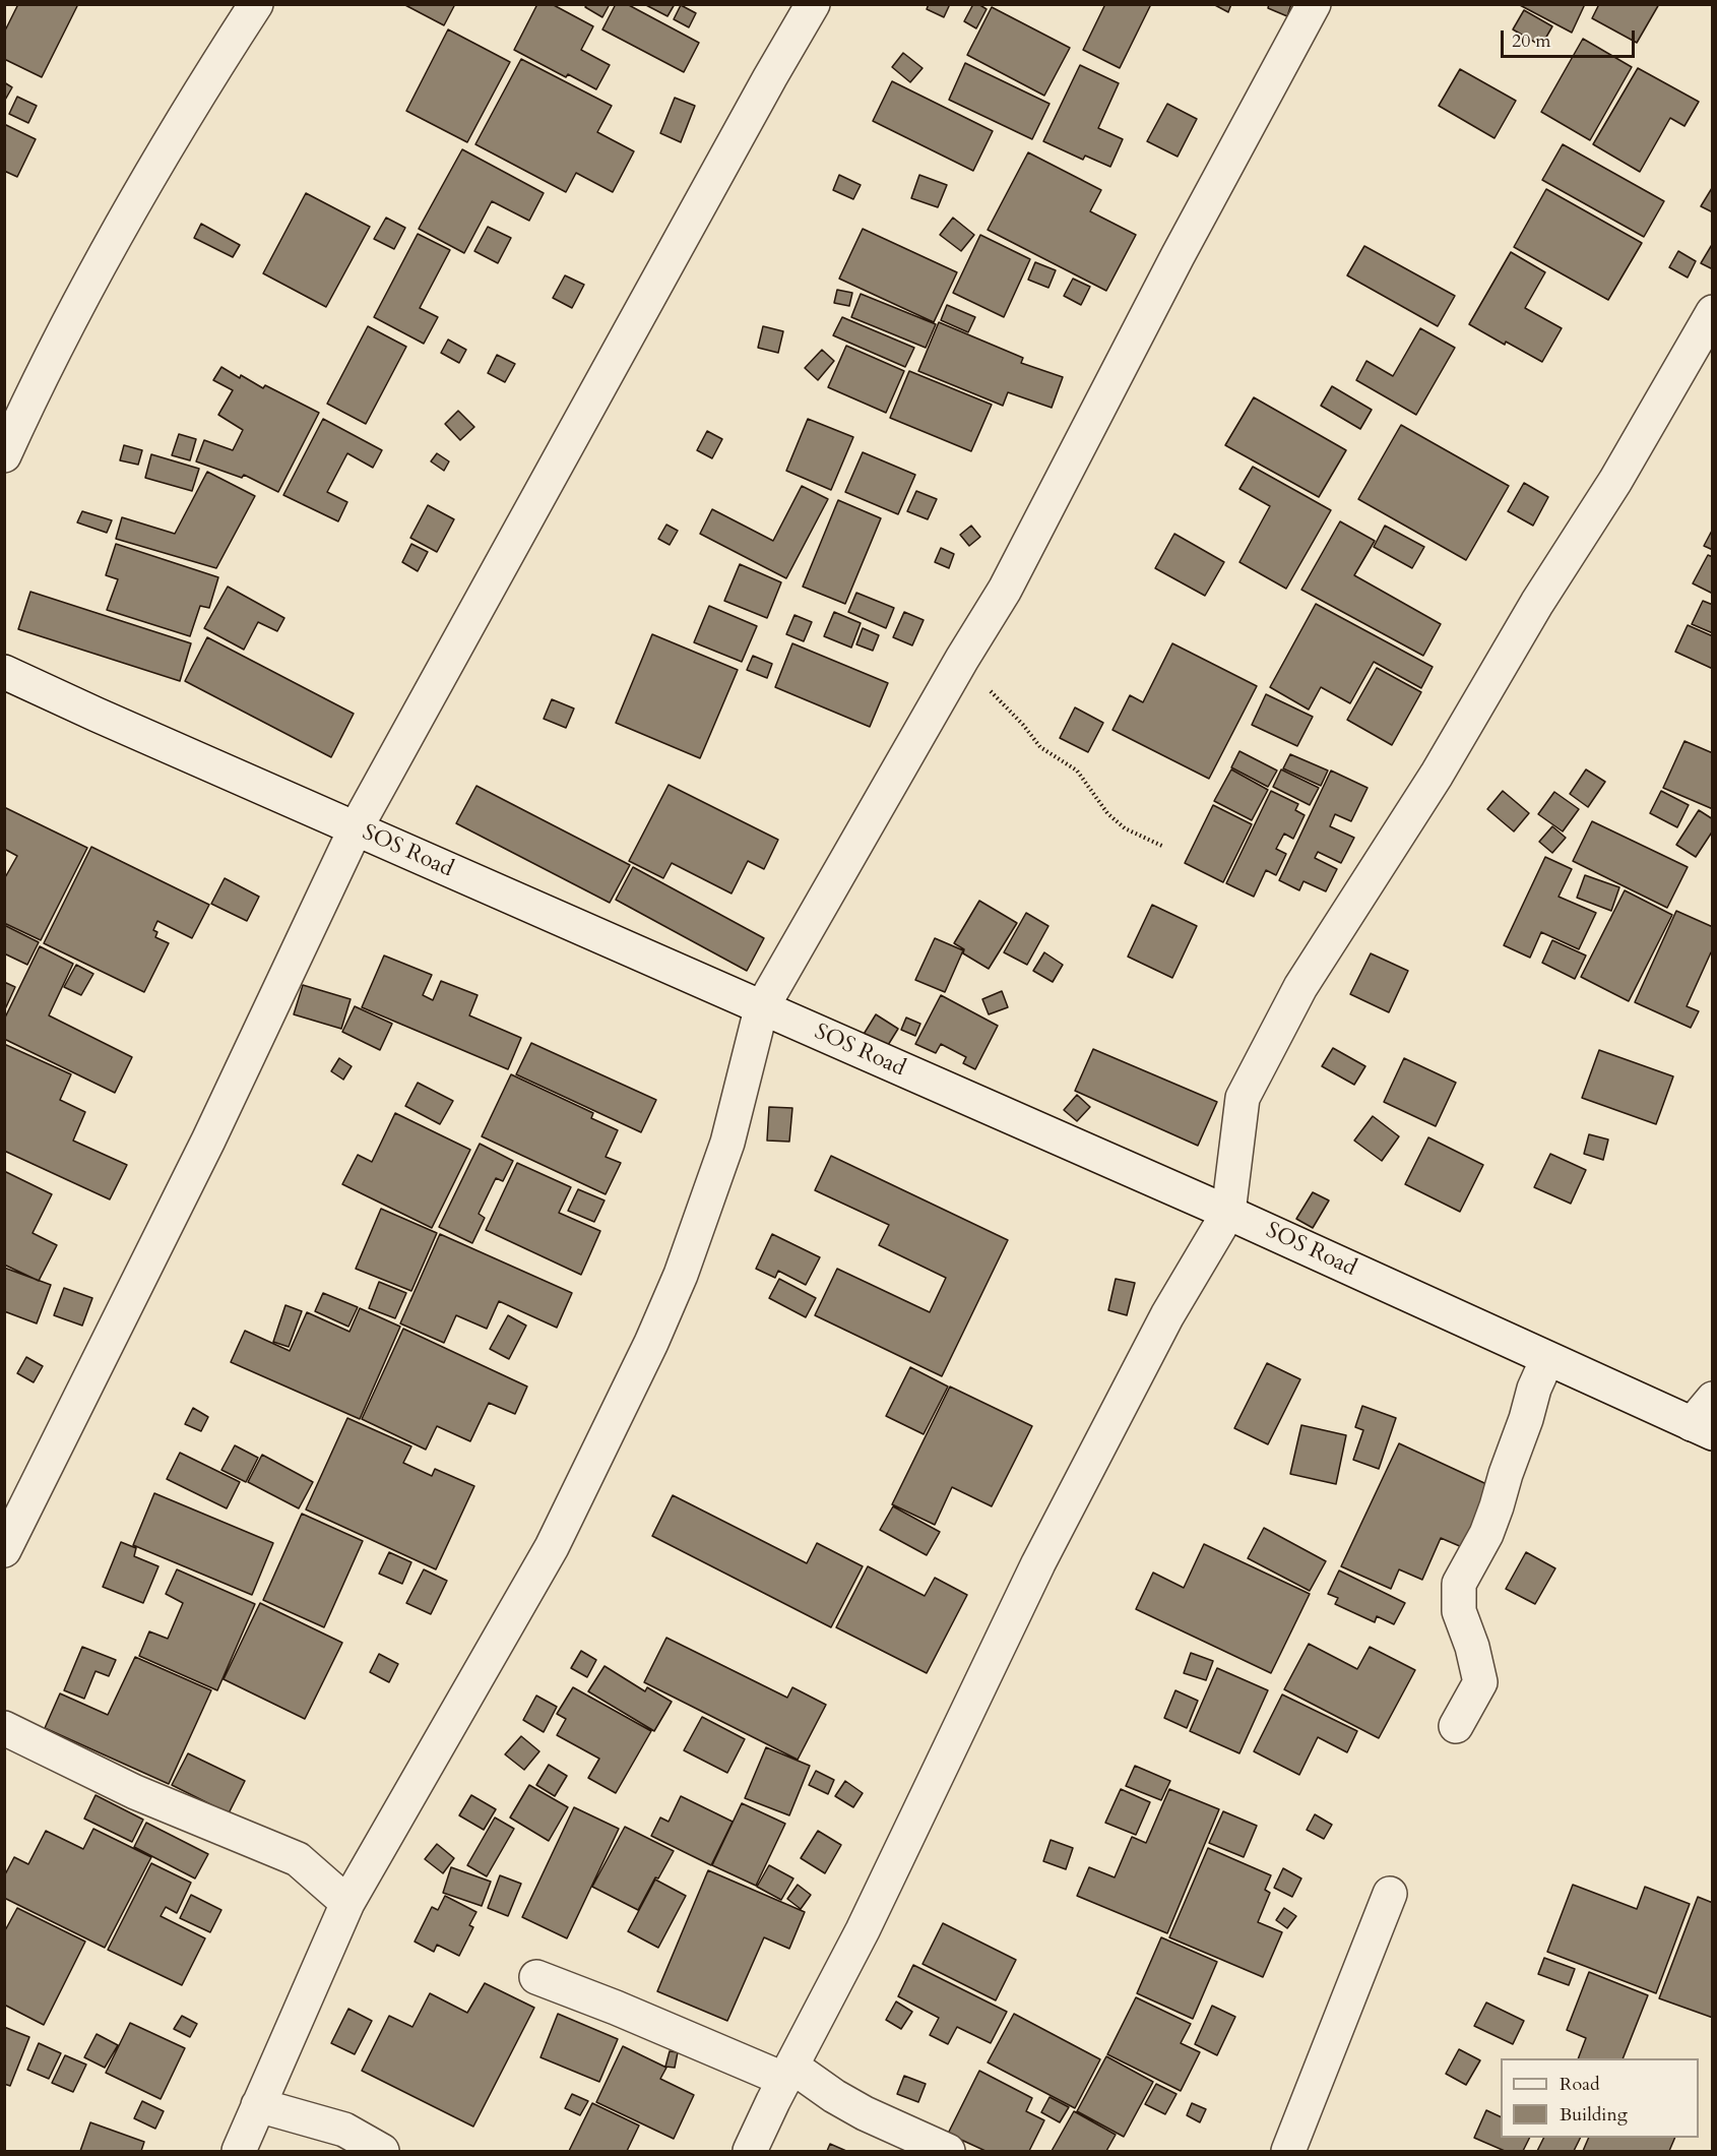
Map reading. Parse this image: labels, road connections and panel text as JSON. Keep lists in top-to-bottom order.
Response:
{
  "streets": {
    "street": ["SOS Road"]
  },
  "legend": ["Road", "Building"],
  "scale_bar": "20 m"
}
